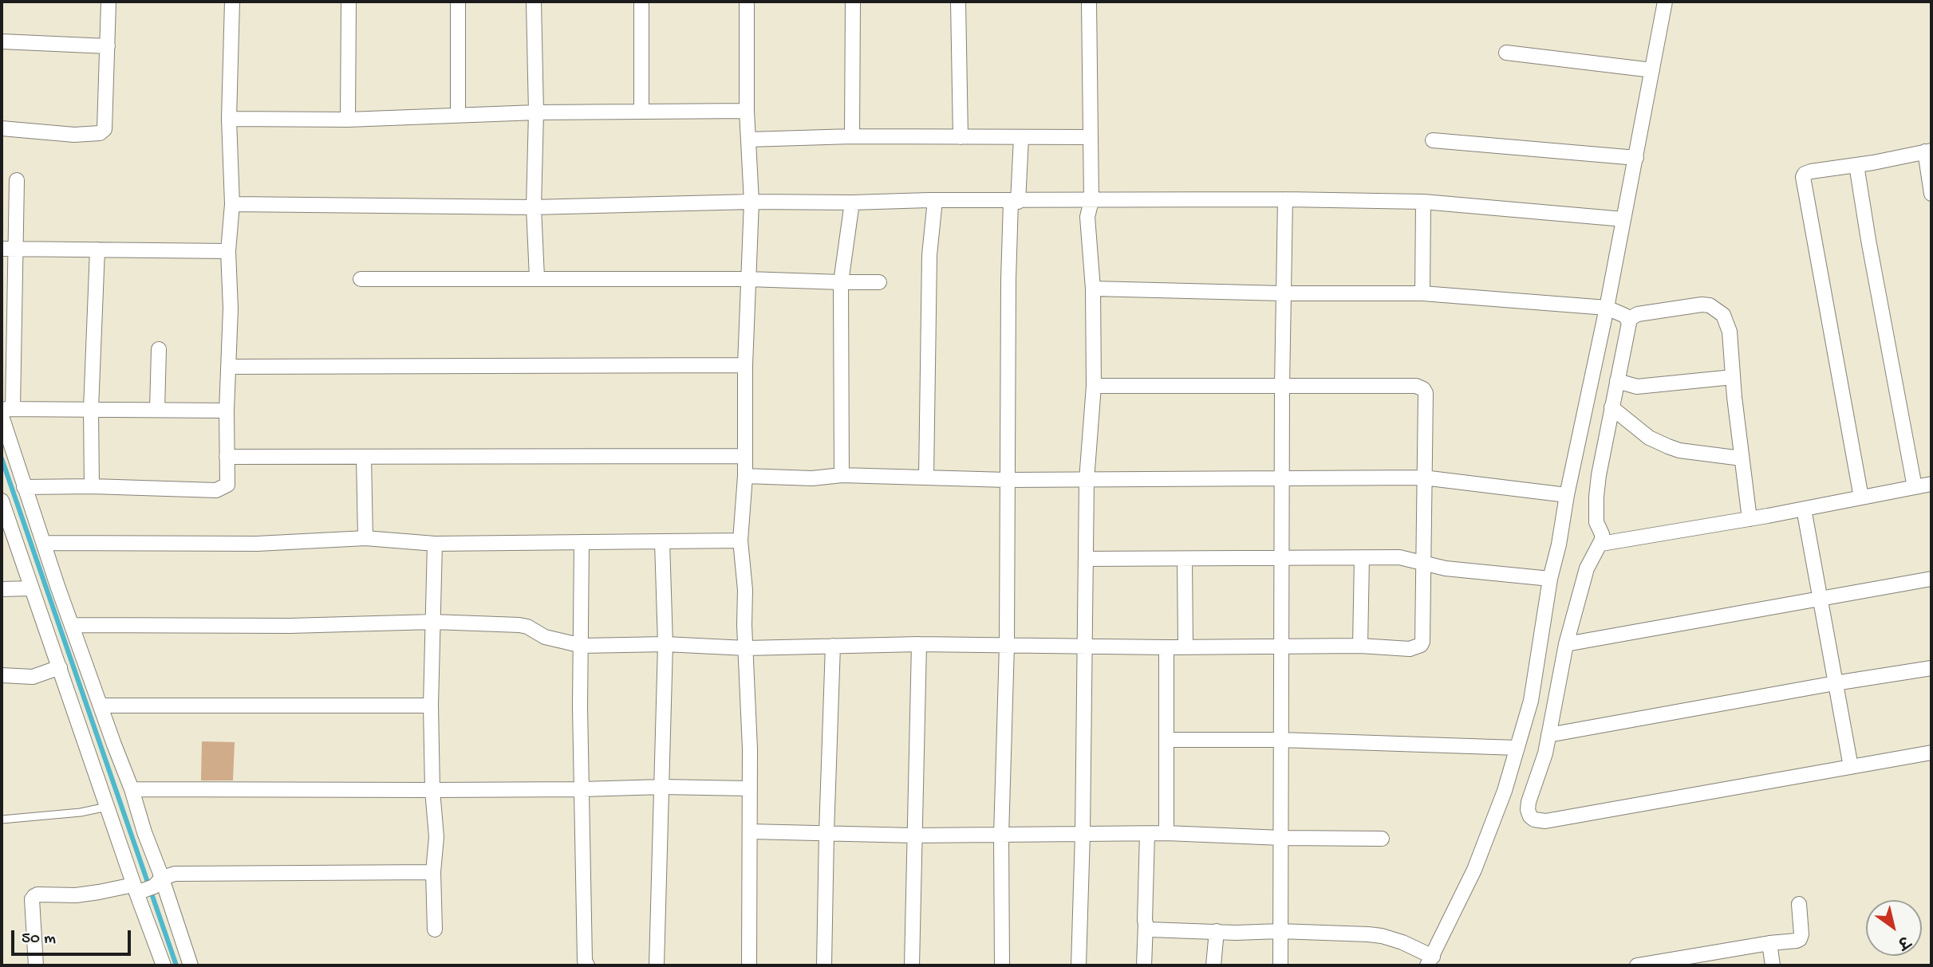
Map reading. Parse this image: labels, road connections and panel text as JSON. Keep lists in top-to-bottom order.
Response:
{
  "scale_bar": "50 m",
  "north": "bottom right"
}
